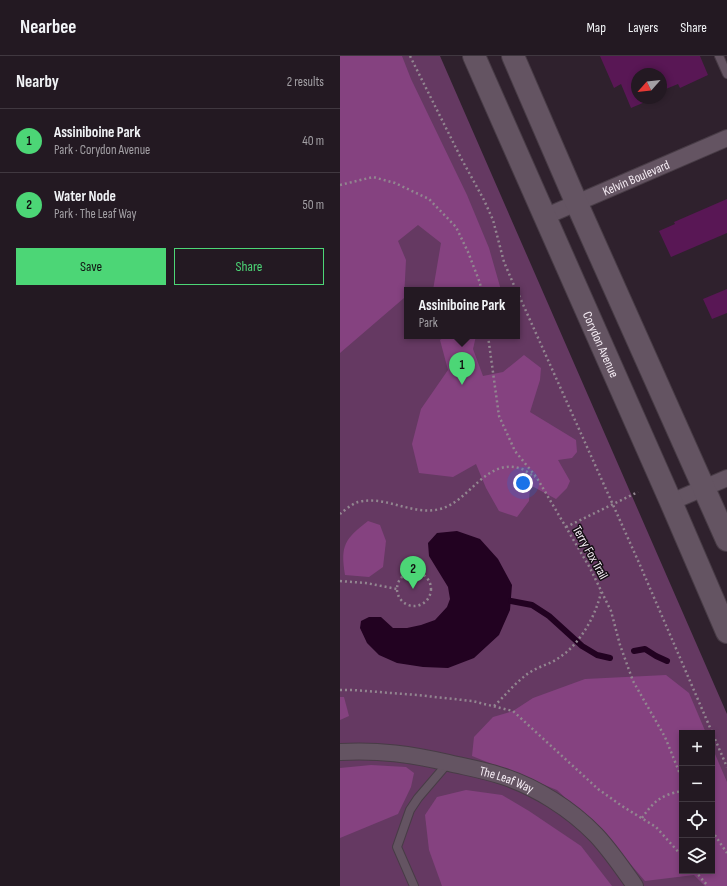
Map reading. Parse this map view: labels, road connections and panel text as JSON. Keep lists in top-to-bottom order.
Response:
{
  "streets": {
    "main road": ["Corydon Avenue"],
    "street": ["Kelvin Boulevard", "The Leaf Way"],
    "path": ["Terry Fox Trail"]
  },
  "crossings": [
    ["Kelvin Boulevard", "Corydon Avenue"]
  ],
  "north": "bottom left",
  "page": {
    "header": "Nearbee",
    "nav": ["Map", "Layers", "Share"],
    "heading": ["Nearby", "2 results"],
    "list": [
      {
        "mark": "1",
        "name": "Assiniboine Park",
        "note": "Park · Corydon Avenue",
        "value": "40 m"
      },
      {
        "mark": "2",
        "name": "Water Node",
        "note": "Park · The Leaf Way",
        "value": "50 m"
      }
    ],
    "buttons": ["Save", "Share"],
    "popup": ["Assiniboine Park", "Park"],
    "pins": ["1", "2"],
    "map_buttons": ["+", "−"]
  }
}
